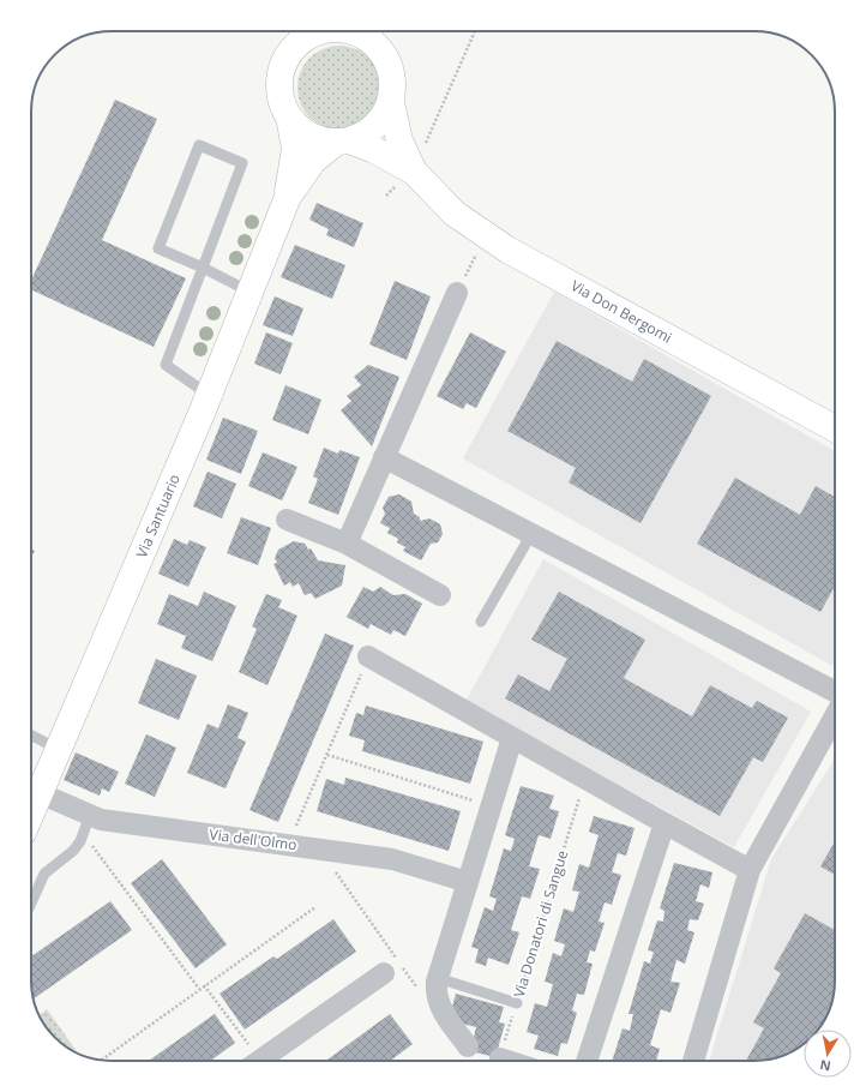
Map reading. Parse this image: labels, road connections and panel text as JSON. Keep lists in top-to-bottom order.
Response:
{
  "streets": {
    "street": ["Via Don Bergomi", "Via Santuario", "Via dell'Olmo"],
    "path": ["Via Donatori di Sangue"]
  },
  "crossings": [
    ["Via Don Bergomi", "Via Santuario"],
    ["Via Santuario", "Via dell'Olmo"]
  ],
  "north": "bottom"
}
